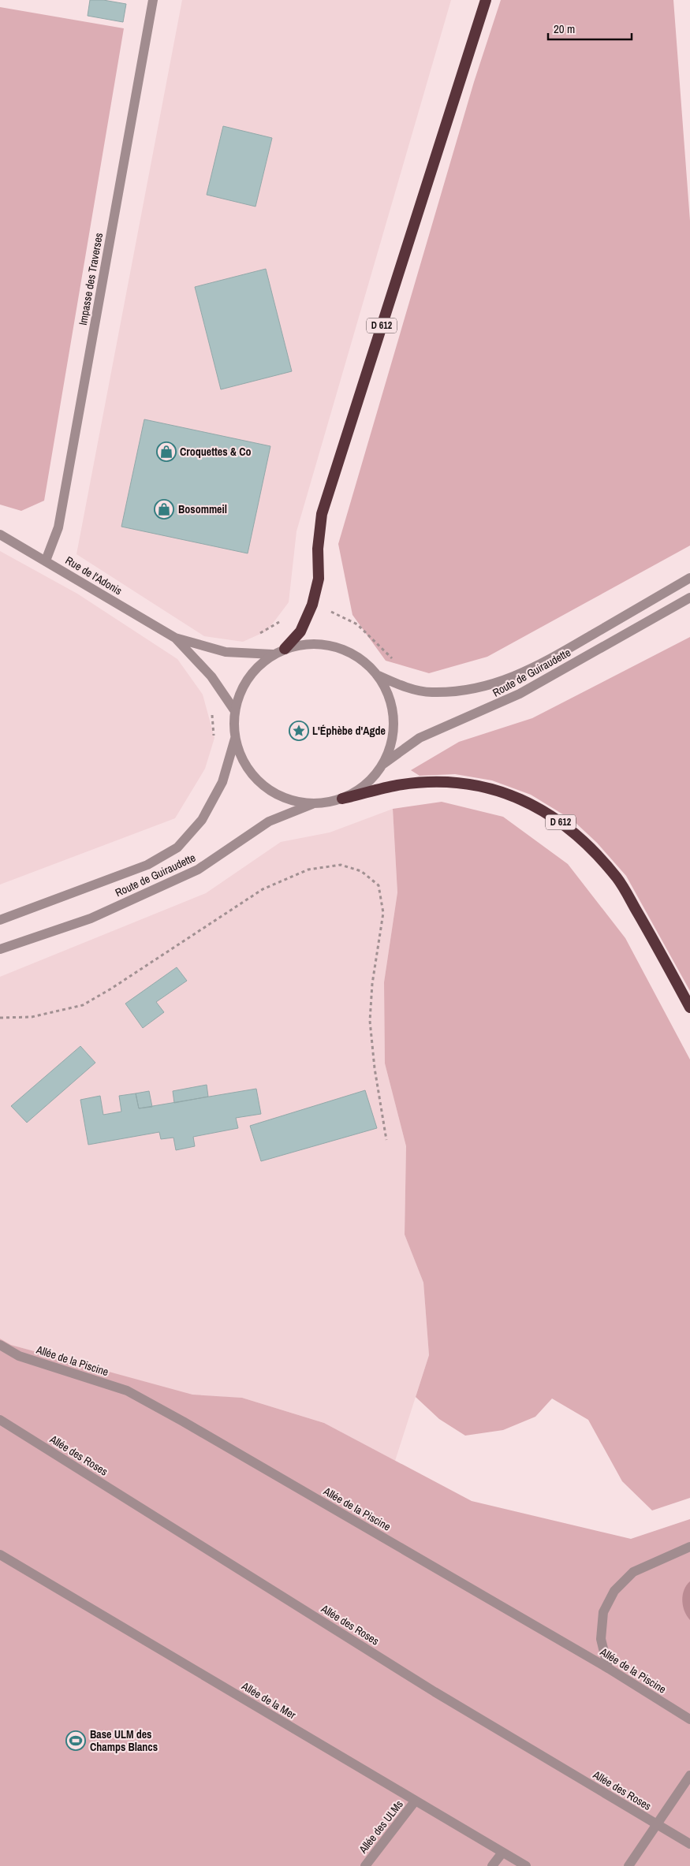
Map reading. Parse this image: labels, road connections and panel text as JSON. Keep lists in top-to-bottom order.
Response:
{
  "streets": {
    "highway": ["D 612"],
    "street": [
      "Impasse des Traverses",
      "Rue de l'Adonis",
      "Route de Guiraudette",
      "Allée de la Piscine",
      "Allée des Roses",
      "Allée de la Mer",
      "Allée des ULMs"
    ]
  },
  "crossings": [
    ["Impasse des Traverses", "Rue de l'Adonis"],
    ["Allée de la Mer", "Allée des ULMs"]
  ],
  "places": {
    "shop": ["Croquettes & Co", "Bosommeil"],
    "place": ["L'Éphèbe d'Agde"],
    "sports": ["Base ULM des Champs Blancs"]
  },
  "scale_bar": "20 m"
}
